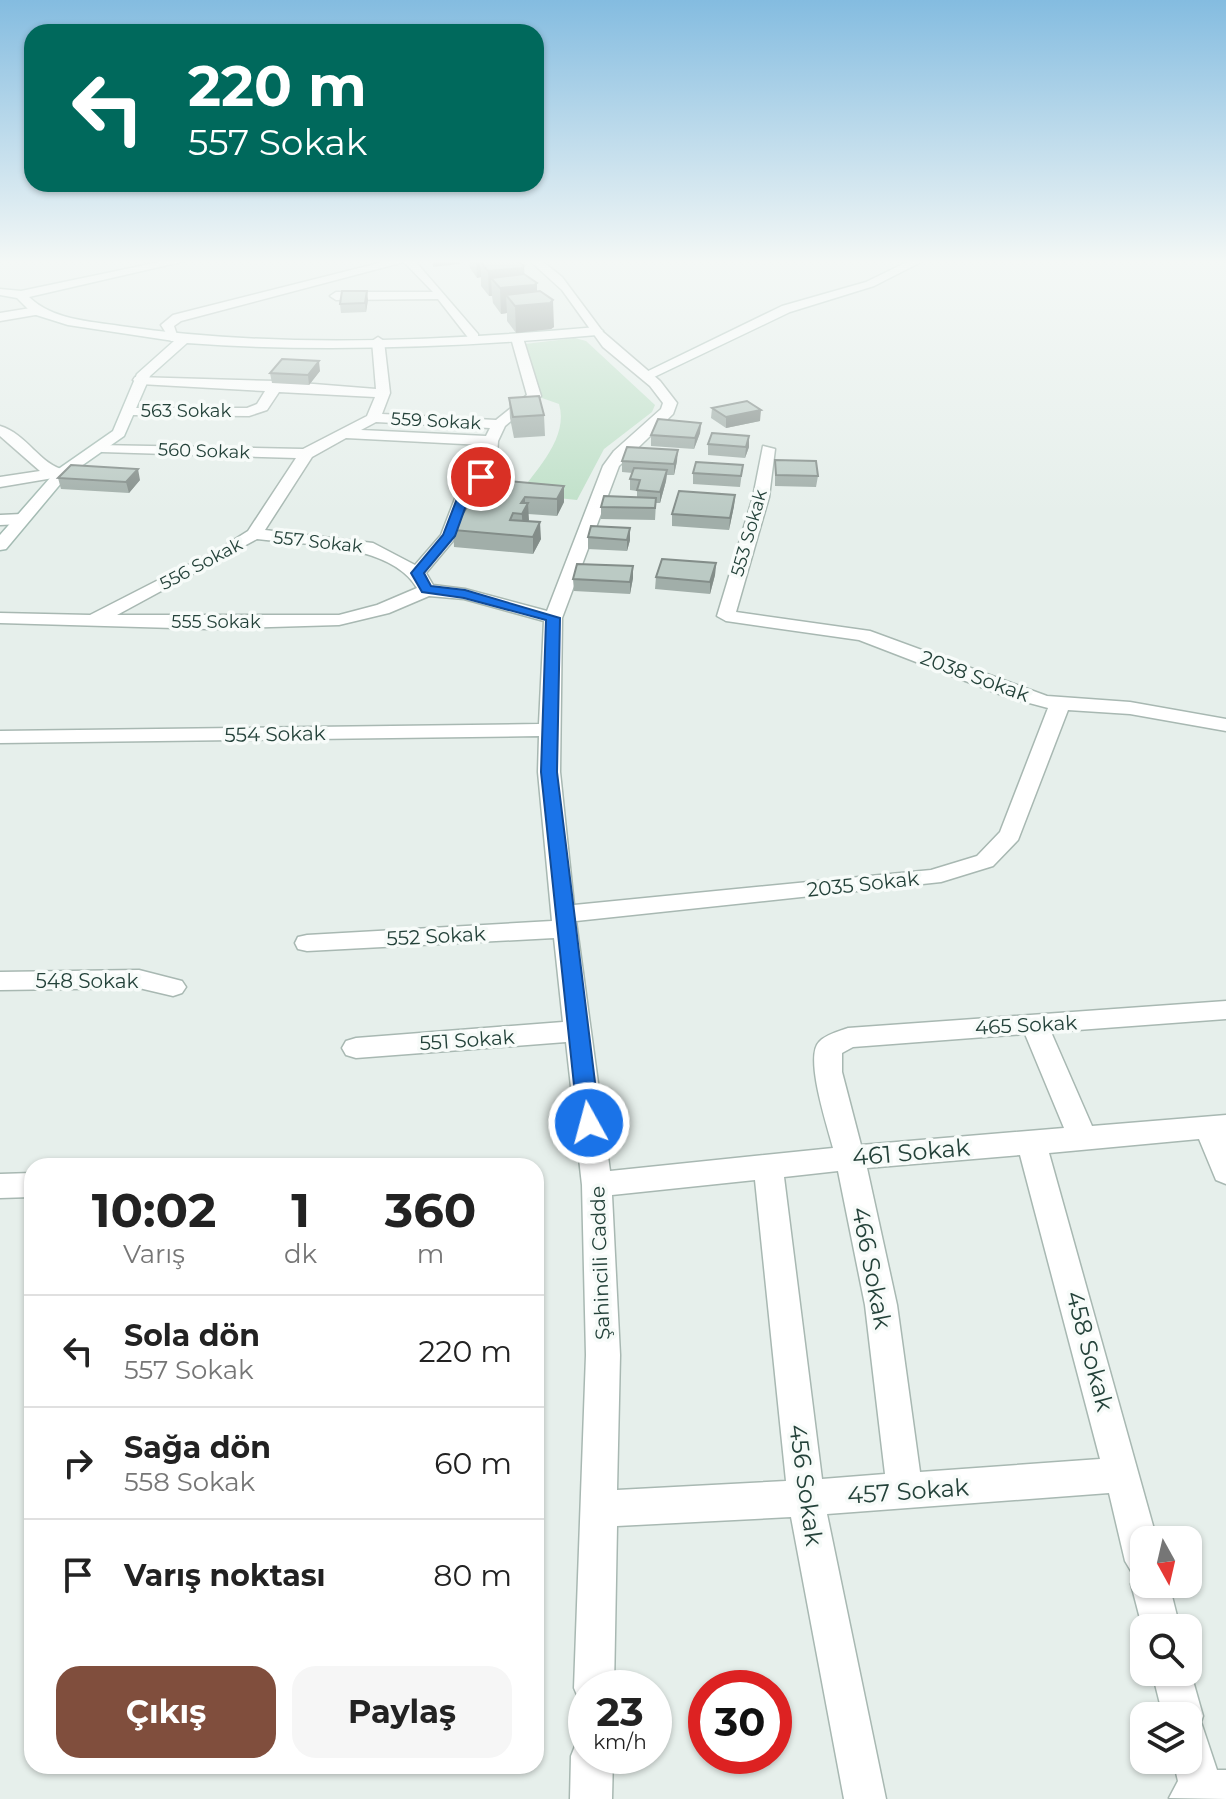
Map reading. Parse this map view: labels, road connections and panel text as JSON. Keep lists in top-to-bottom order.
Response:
{
  "streets": {
    "street": [
      "563 Sokak",
      "559 Sokak",
      "560 Sokak",
      "553 Sokak",
      "557 Sokak",
      "556 Sokak",
      "555 Sokak",
      "2038 Sokak",
      "554 Sokak",
      "2035 Sokak",
      "552 Sokak",
      "548 Sokak",
      "465 Sokak",
      "551 Sokak",
      "461 Sokak",
      "Şahincili Cadde",
      "466 Sokak",
      "458 Sokak",
      "456 Sokak",
      "457 Sokak"
    ]
  },
  "crossings": [
    ["559 Sokak", "556 Sokak"],
    ["560 Sokak", "556 Sokak"],
    ["553 Sokak", "2038 Sokak"],
    ["557 Sokak", "556 Sokak"],
    ["557 Sokak", "555 Sokak"],
    ["557 Sokak", "Şahincili Cadde"],
    ["556 Sokak", "555 Sokak"],
    ["2038 Sokak", "2035 Sokak"],
    ["554 Sokak", "Şahincili Cadde"],
    ["2035 Sokak", "552 Sokak"],
    ["2035 Sokak", "Şahincili Cadde"],
    ["552 Sokak", "Şahincili Cadde"],
    ["465 Sokak", "466 Sokak"],
    ["551 Sokak", "Şahincili Cadde"],
    ["461 Sokak", "Şahincili Cadde"],
    ["461 Sokak", "466 Sokak"],
    ["461 Sokak", "458 Sokak"],
    ["461 Sokak", "456 Sokak"],
    ["Şahincili Cadde", "457 Sokak"],
    ["466 Sokak", "457 Sokak"],
    ["458 Sokak", "457 Sokak"],
    ["456 Sokak", "457 Sokak"]
  ],
  "north": "bottom",
  "page": {
    "turn": ["220 m", "557 Sokak"],
    "eta": [
      "10:02",
      "Varış",
      "1",
      "dk",
      "360",
      "m"
    ],
    "list": [
      {
        "name": "Sola dön",
        "note": "557 Sokak",
        "value": "220 m"
      },
      {
        "name": "Sağa dön",
        "note": "558 Sokak",
        "value": "60 m"
      },
      {
        "name": "Varış noktası",
        "value": "80 m"
      }
    ],
    "buttons": ["Çıkış", "Paylaş"],
    "speed": "23 km/h",
    "limit": "30"
  }
}
